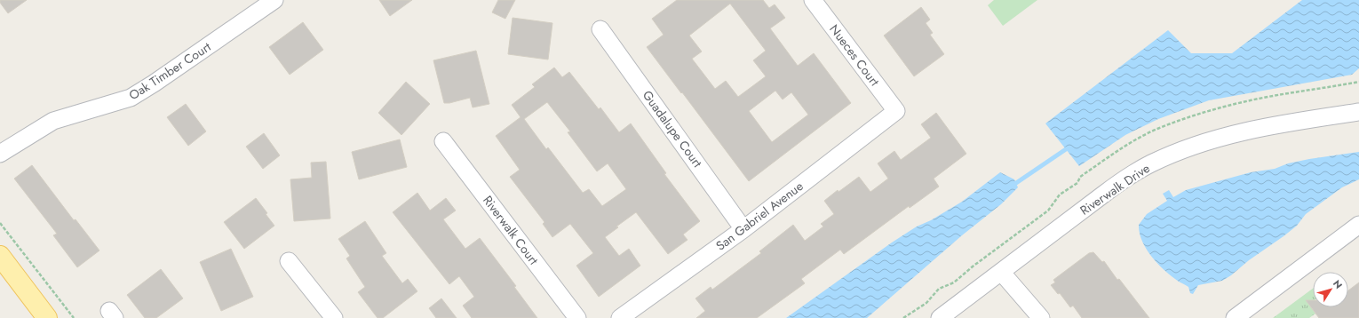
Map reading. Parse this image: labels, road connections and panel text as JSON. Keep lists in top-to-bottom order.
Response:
{
  "streets": {
    "street": [
      "Nueces Court",
      "Oak Timber Court",
      "Guadalupe Court",
      "Riverwalk Drive",
      "San Gabriel Avenue",
      "Riverwalk Court"
    ]
  },
  "crossings": [
    ["Nueces Court", "San Gabriel Avenue"],
    ["Guadalupe Court", "San Gabriel Avenue"]
  ],
  "north": "top right"
}
